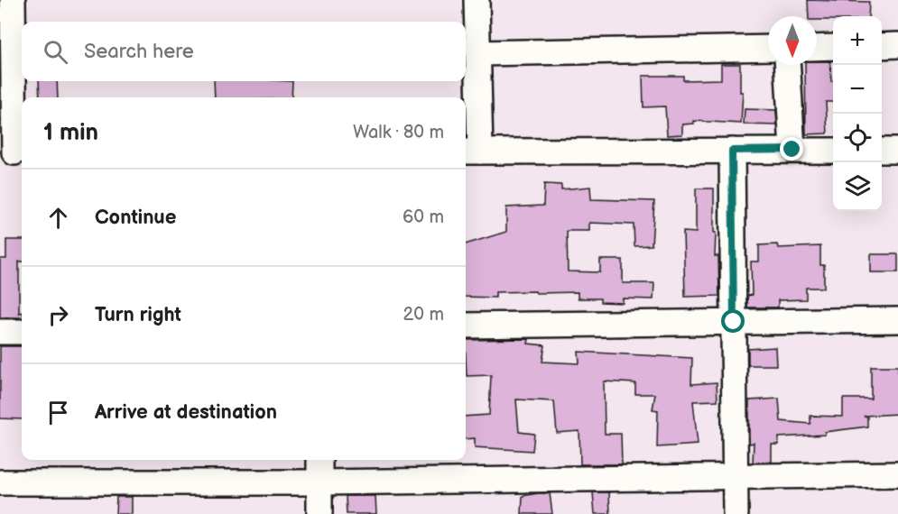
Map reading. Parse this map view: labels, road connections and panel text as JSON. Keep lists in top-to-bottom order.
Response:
{
  "north": "bottom",
  "page": {
    "map_buttons": ["+", "−"],
    "search": "Search here",
    "heading": ["1 min", "Walk · 80 m"],
    "list": [
      ["Continue", "60 m"],
      ["Turn right", "20 m"],
      "Arrive at destination"
    ]
  }
}
